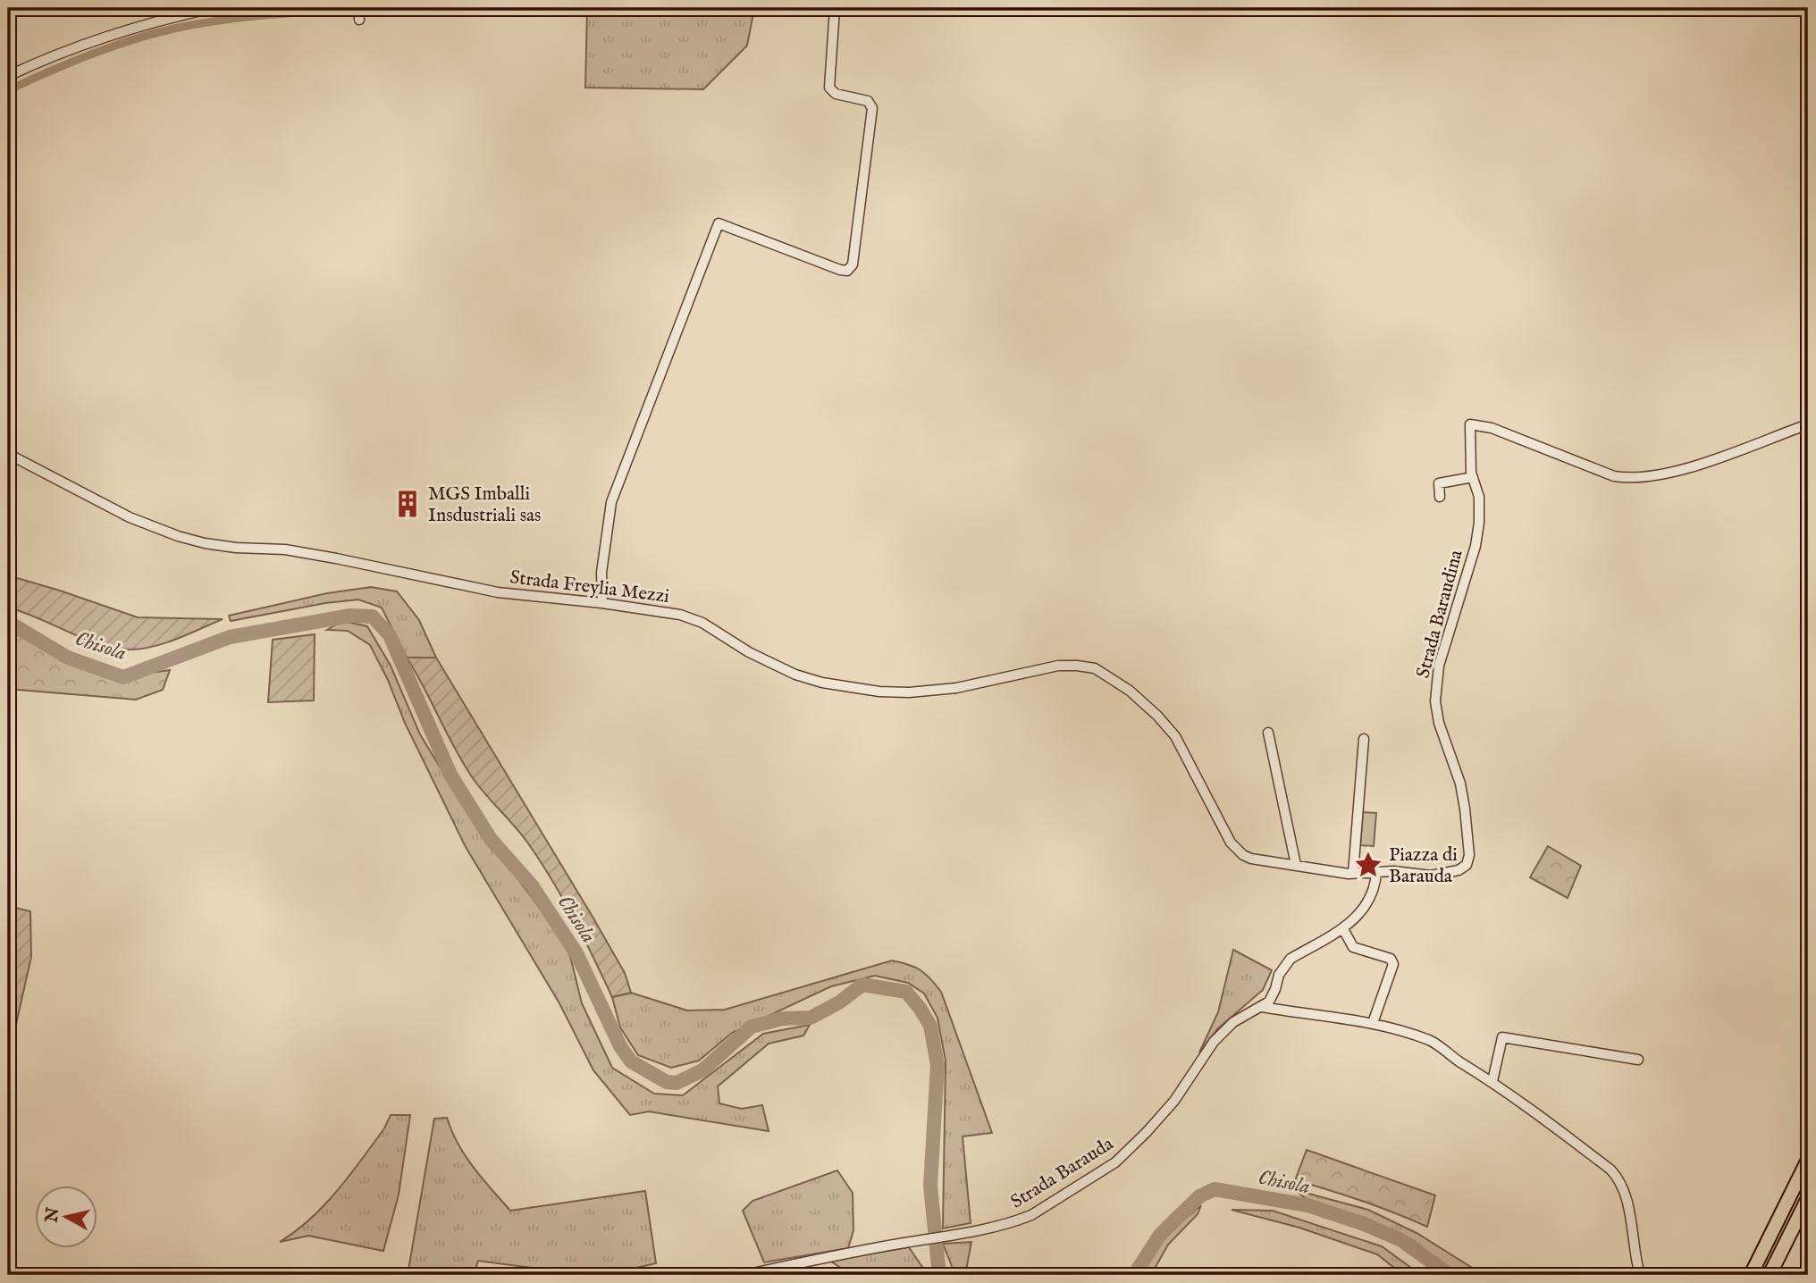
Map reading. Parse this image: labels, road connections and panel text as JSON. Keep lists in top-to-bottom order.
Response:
{
  "streets": {
    "street": ["Strada Freylia Mezzi", "Strada Baraudina", "Strada Barauda"]
  },
  "crossings": [
    ["Strada Freylia Mezzi", "Strada Baraudina"]
  ],
  "water": ["Chisola"],
  "places": {
    "building": ["MGS Imballi Insdustriali sas"],
    "place": ["Piazza di Barauda"]
  },
  "north": "left"
}
